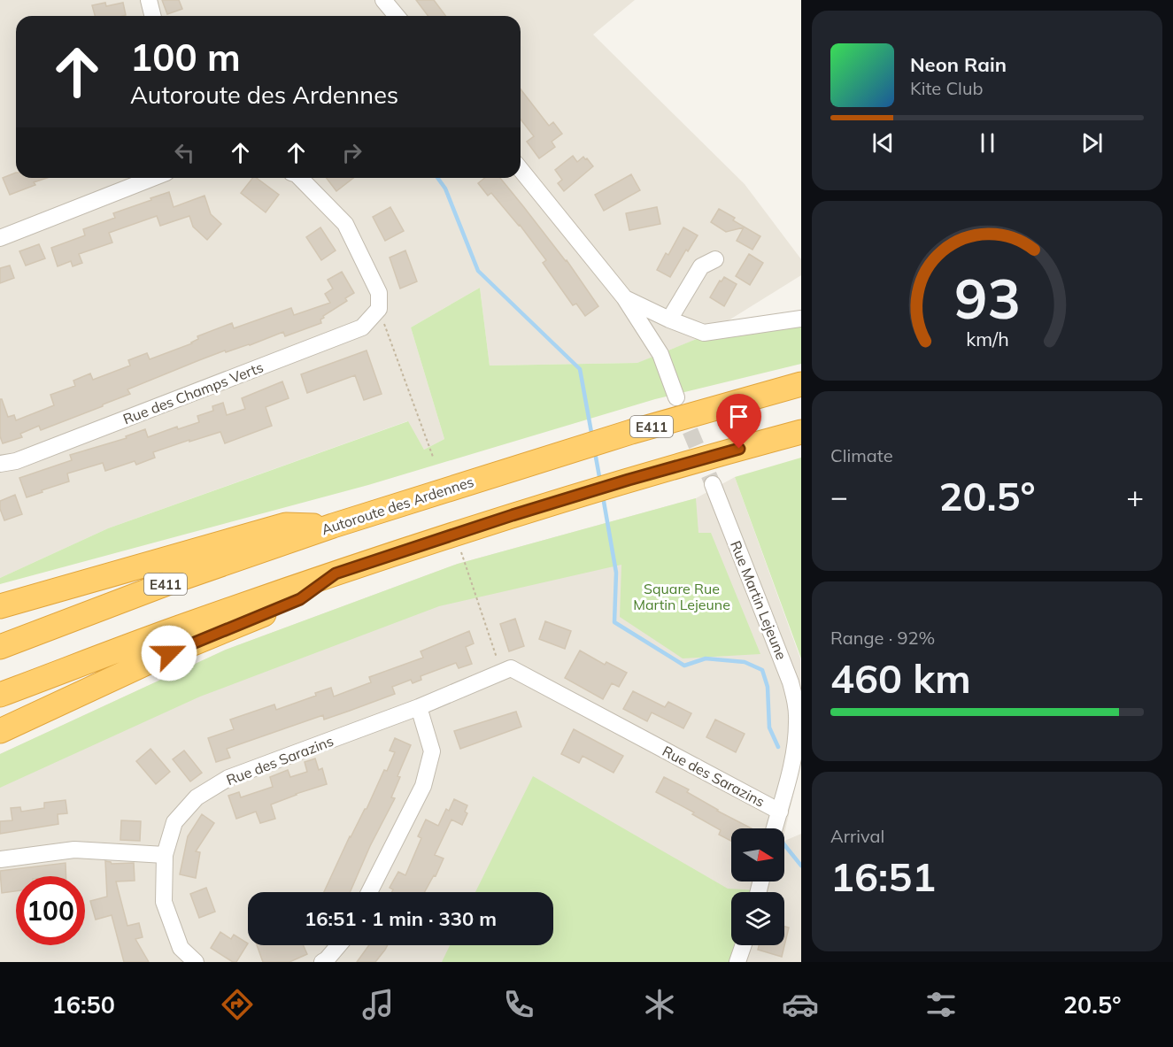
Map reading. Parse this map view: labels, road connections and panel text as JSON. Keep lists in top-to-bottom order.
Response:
{
  "streets": {
    "highway": ["E411", "Autoroute des Ardennes"],
    "street": ["Rue des Champs Verts", "Rue Martin Lejeune", "Rue des Sarazins"]
  },
  "crossings": [
    ["Rue Martin Lejeune", "Rue des Sarazins"]
  ],
  "parks": ["Square Rue Martin Lejeune"],
  "north": "right",
  "page": {
    "turn": ["100 m", "Autoroute des Ardennes"],
    "song": ["Neon Rain", "Kite Club"],
    "tile": [
      "Climate",
      ["Range · 92%", "460 km"],
      ["Arrival", "16:51"]
    ],
    "heat": ["−", "20.5°", "+"],
    "limit": "100",
    "trip": "16:51 · 1 min · 330 m",
    "tabs": ["16:50", "20.5°"],
    "gauge": ["93", "km/h"]
  }
}
